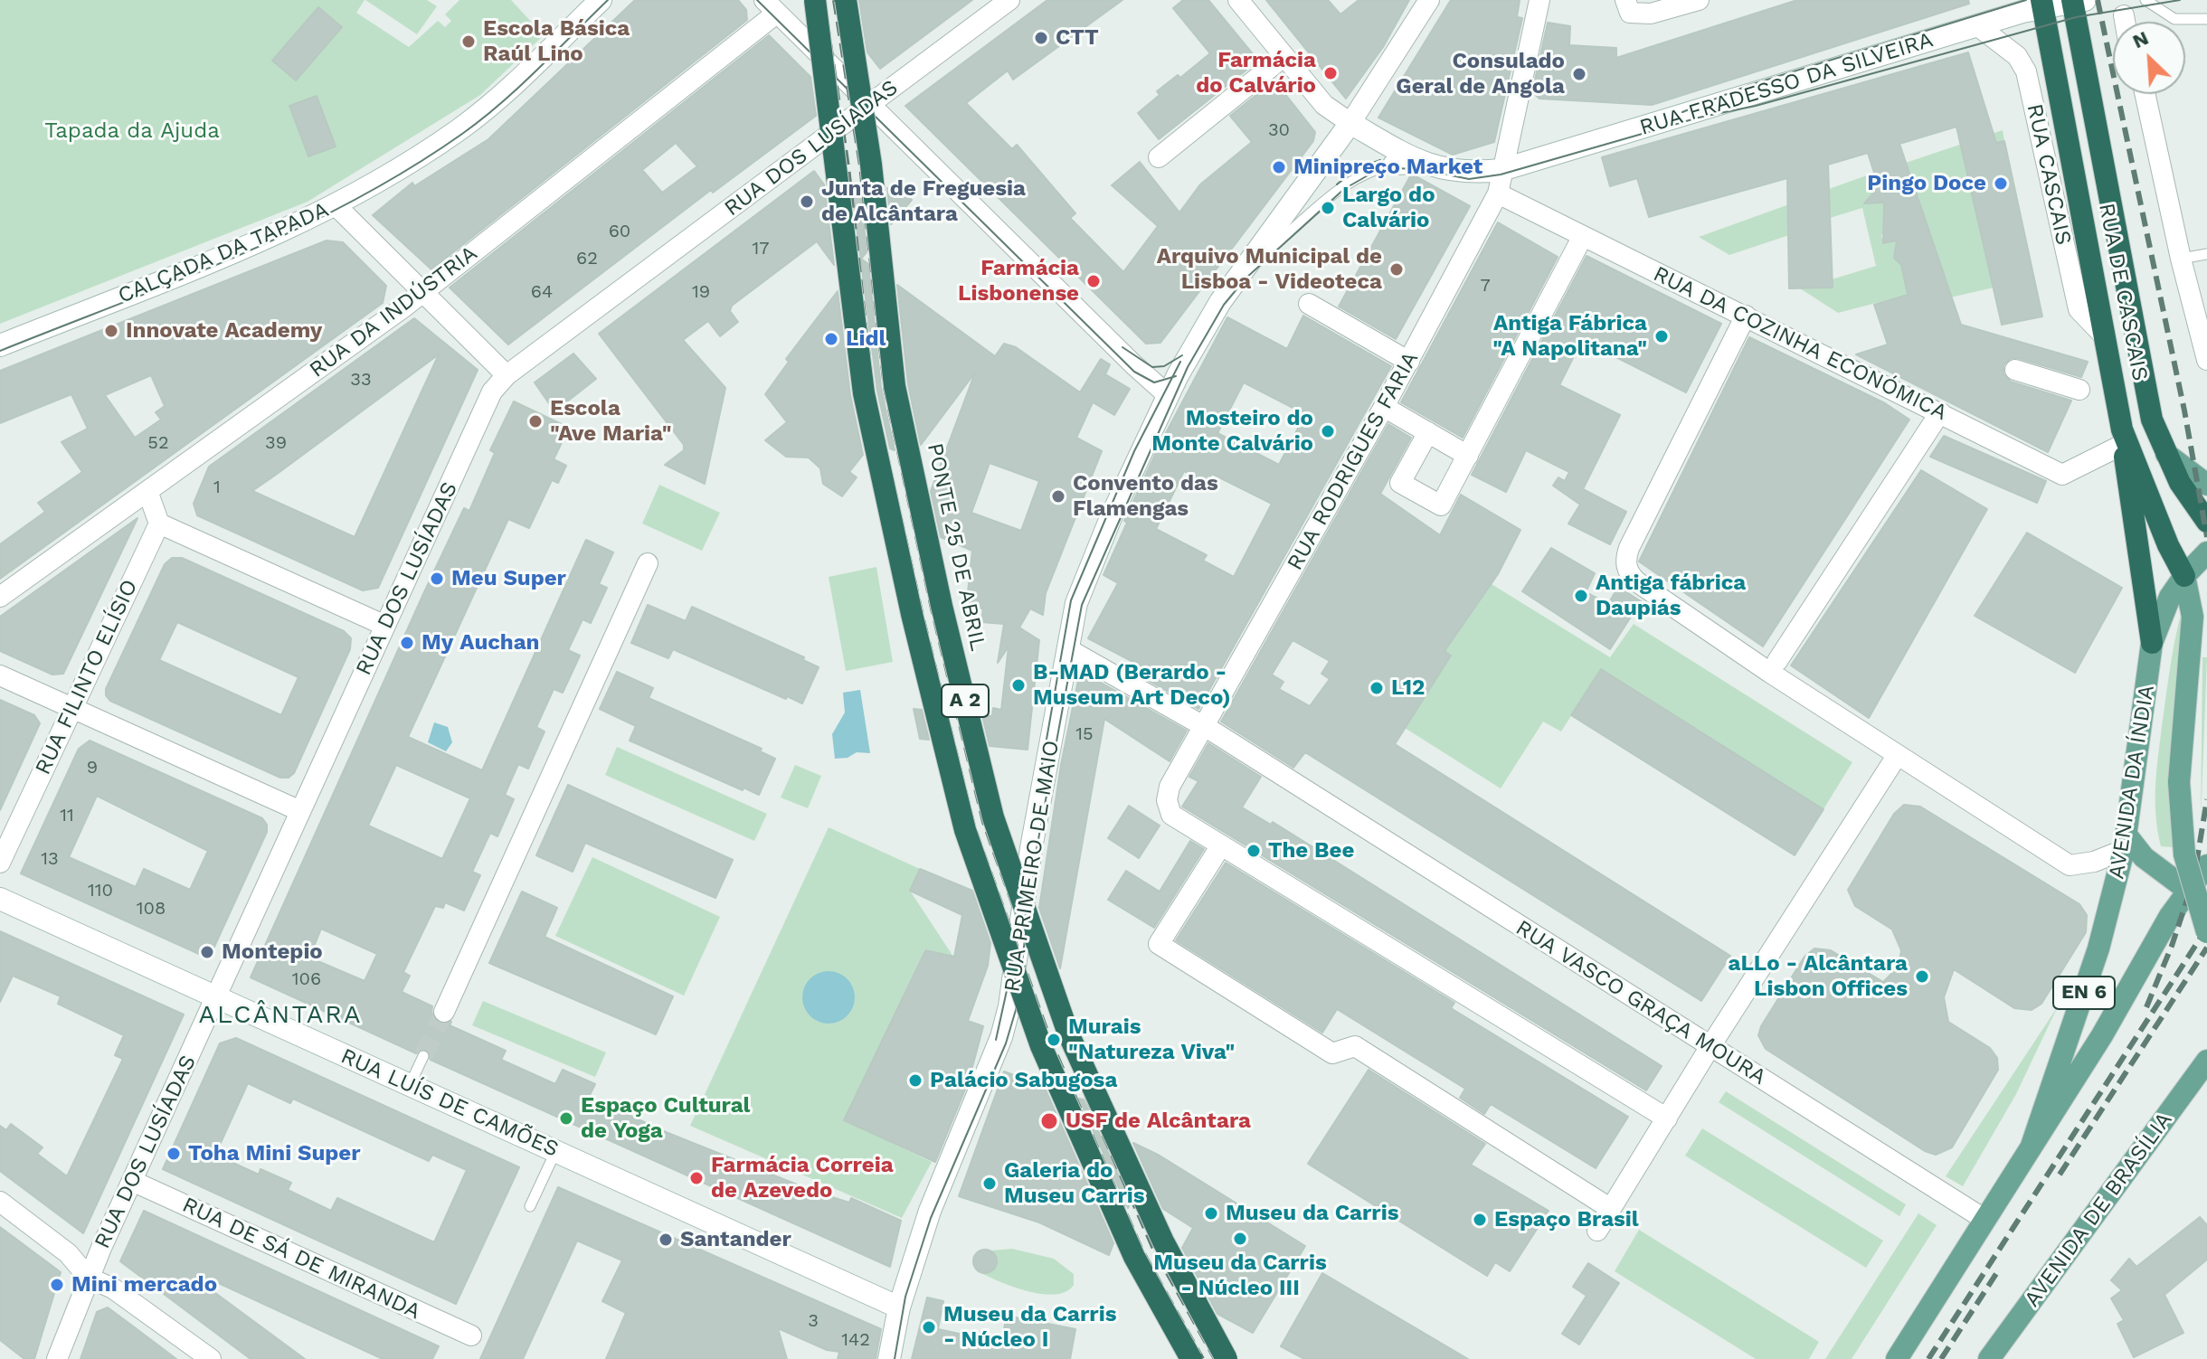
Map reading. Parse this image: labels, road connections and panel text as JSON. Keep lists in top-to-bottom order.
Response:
{
  "streets": {
    "highway": ["RUA DE CASCAIS", "PONTE 25 DE ABRIL", "A 2"],
    "main road": [
      "RUA FRADESSO DA SILVEIRA",
      "CALÇADA DA TAPADA",
      "AVENIDA DA ÍNDIA",
      "RUA PRIMEIRO DE MAIO",
      "EN 6",
      "RUA LUÍS DE CAMÕES",
      "AVENIDA DE BRASÍLIA"
    ],
    "street": [
      "RUA DOS LUSÍADAS",
      "RUA CASCAIS",
      "RUA DA INDÚSTRIA",
      "RUA DA COZINHA ECONÓMICA",
      "RUA RODRIGUES FARIA",
      "RUA FILINTO ELÍSIO",
      "RUA VASCO GRAÇA MOURA",
      "RUA DE SÁ DE MIRANDA"
    ]
  },
  "crossings": [
    ["RUA FRADESSO DA SILVEIRA", "RUA CASCAIS"],
    ["RUA FRADESSO DA SILVEIRA", "RUA DE CASCAIS"],
    ["RUA DOS LUSÍADAS", "RUA LUÍS DE CAMÕES"],
    ["RUA DOS LUSÍADAS", "RUA DE SÁ DE MIRANDA"],
    ["RUA CASCAIS", "RUA DE CASCAIS"],
    ["RUA DE CASCAIS", "RUA DA COZINHA ECONÓMICA"],
    ["RUA DE CASCAIS", "AVENIDA DA ÍNDIA"],
    ["RUA DA COZINHA ECONÓMICA", "RUA RODRIGUES FARIA"],
    ["RUA RODRIGUES FARIA", "RUA VASCO GRAÇA MOURA"],
    ["AVENIDA DA ÍNDIA", "RUA VASCO GRAÇA MOURA"],
    ["RUA PRIMEIRO DE MAIO", "RUA LUÍS DE CAMÕES"]
  ],
  "districts": ["ALCÂNTARA"],
  "parks": ["Tapada da Ajuda"],
  "places": [
    "CTT",
    "Escola Básica Raúl Lino",
    "Farmácia do Calvário",
    "Consulado Geral de Angola",
    "Minipreço Market",
    "Pingo Doce",
    "Junta de Freguesia de Alcântara",
    "Largo do Calvário",
    "Arquivo Municipal de Lisboa - Videoteca",
    "Farmácia Lisbonense",
    "Innovate Academy",
    "Antiga Fábrica \"A Napolitana\"",
    "Lidl",
    "Escola \"Ave Maria\"",
    "Mosteiro do Monte Calvário",
    "Convento das Flamengas",
    "Meu Super",
    "Antiga fábrica Daupiás",
    "My Auchan",
    "B-MAD (Berardo - Museum Art Deco)",
    "L12",
    "The Bee",
    "Montepio",
    "aLLo - Alcântara Lisbon Offices",
    "Murais \"Natureza Viva\"",
    "Palácio Sabugosa",
    "Espaço Cultural de Yoga",
    "USF de Alcântara",
    "Toha Mini Super",
    "Farmácia Correia de Azevedo",
    "Galeria do Museu Carris",
    "Museu da Carris",
    "Espaço Brasil",
    "Museu da Carris - Núcleo III",
    "Santander",
    "Mini mercado",
    "Museu da Carris - Núcleo I"
  ],
  "house_numbers": [
    "30",
    "60",
    "17",
    "62",
    "7",
    "64",
    "19",
    "33",
    "52",
    "39",
    "1",
    "15",
    "9",
    "11",
    "13",
    "110",
    "108",
    "106",
    "3",
    "142"
  ],
  "north": "top left"
}
